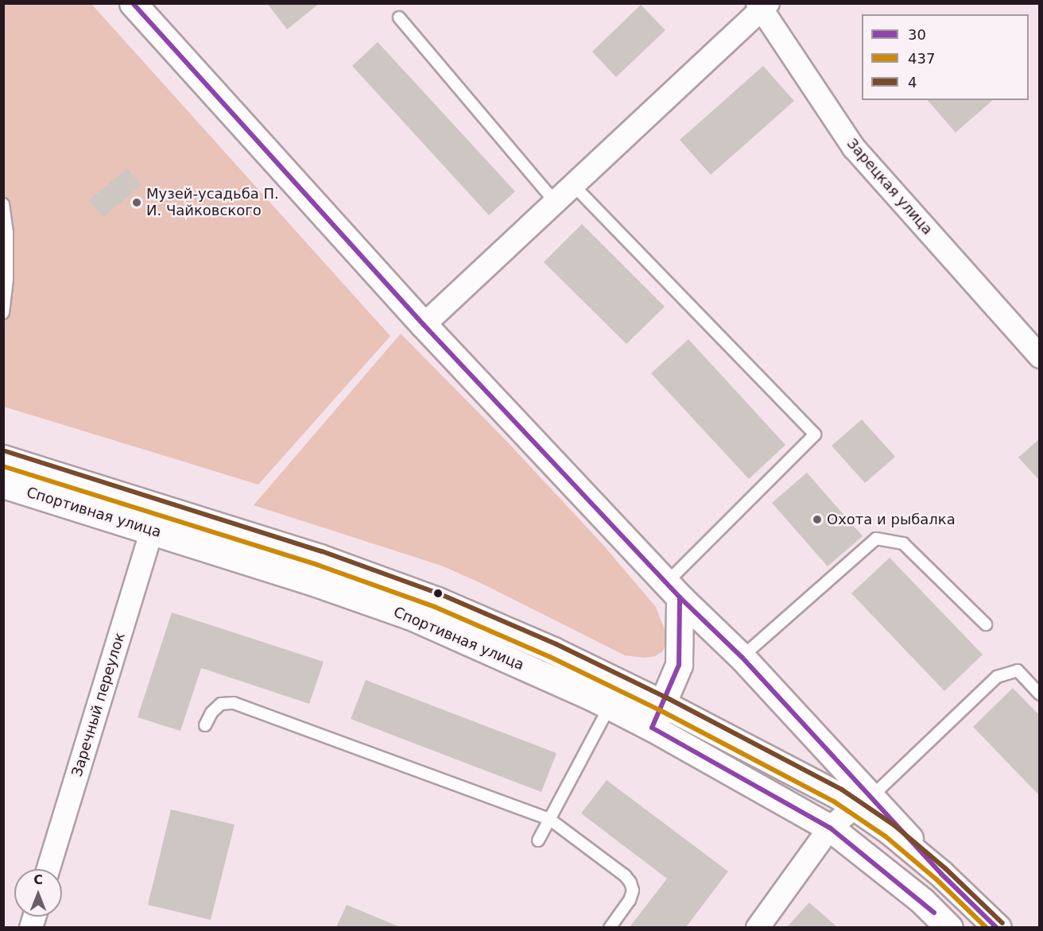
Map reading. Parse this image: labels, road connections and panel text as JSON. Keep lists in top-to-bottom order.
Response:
{
  "streets": {
    "main road": ["Спортивная улица"],
    "street": ["Зарецкая улица", "Заречный переулок"]
  },
  "crossings": [
    ["Спортивная улица", "Заречный переулок"]
  ],
  "places": ["Музей-усадьба П. И. Чайковского", "Охота и рыбалка"],
  "lines": ["transit line 30", "transit line 4", "transit line 437"],
  "legend": ["30", "437", "4"],
  "north": "top"
}
